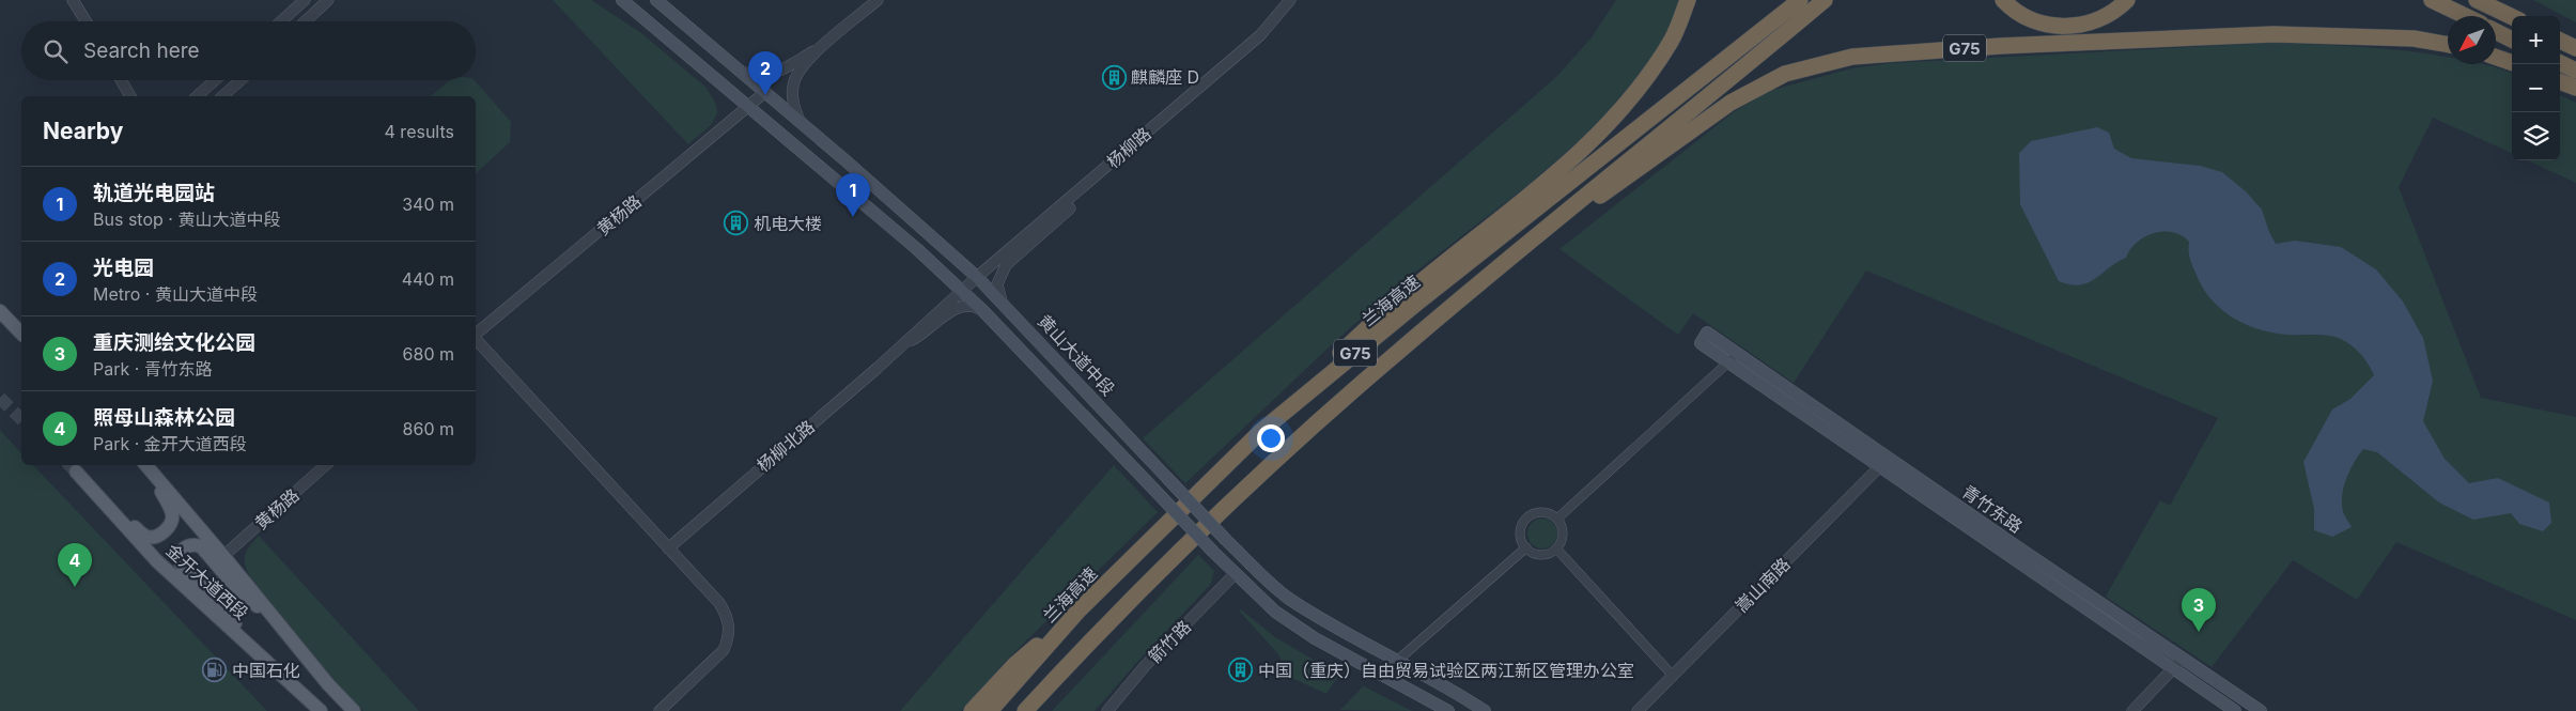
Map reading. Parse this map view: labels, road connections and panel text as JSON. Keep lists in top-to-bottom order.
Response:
{
  "streets": {
    "highway": ["G75", "兰海高速"],
    "main road": ["黄山大道中段", "青竹东路", "金开大道西段"],
    "street": [
      "杨柳路",
      "黄杨路",
      "杨柳北路",
      "嵩山南路",
      "箭竹路"
    ]
  },
  "crossings": [
    ["杨柳路", "黄山大道中段"],
    ["杨柳路", "杨柳北路"],
    ["黄杨路", "黄山大道中段"],
    ["黄杨路", "金开大道西段"],
    ["黄山大道中段", "箭竹路"],
    ["青竹东路", "嵩山南路"]
  ],
  "places": {
    "building": ["麒麟座 D", "机电大楼", "中国（重庆）自由贸易试验区两江新区管理办公室"],
    "fuel station": ["中国石化"]
  },
  "north": "bottom left",
  "page": {
    "map_buttons": ["+", "−"],
    "search": "Search here",
    "pins": [
      "2",
      "1",
      "4",
      "3"
    ],
    "heading": ["Nearby", "4 results"],
    "list": [
      {
        "mark": "1",
        "name": "轨道光电园站",
        "note": "Bus stop · 黄山大道中段",
        "value": "340 m"
      },
      {
        "mark": "2",
        "name": "光电园",
        "note": "Metro · 黄山大道中段",
        "value": "440 m"
      },
      {
        "mark": "3",
        "name": "重庆测绘文化公园",
        "note": "Park · 青竹东路",
        "value": "680 m"
      },
      {
        "mark": "4",
        "name": "照母山森林公园",
        "note": "Park · 金开大道西段",
        "value": "860 m"
      }
    ]
  }
}
